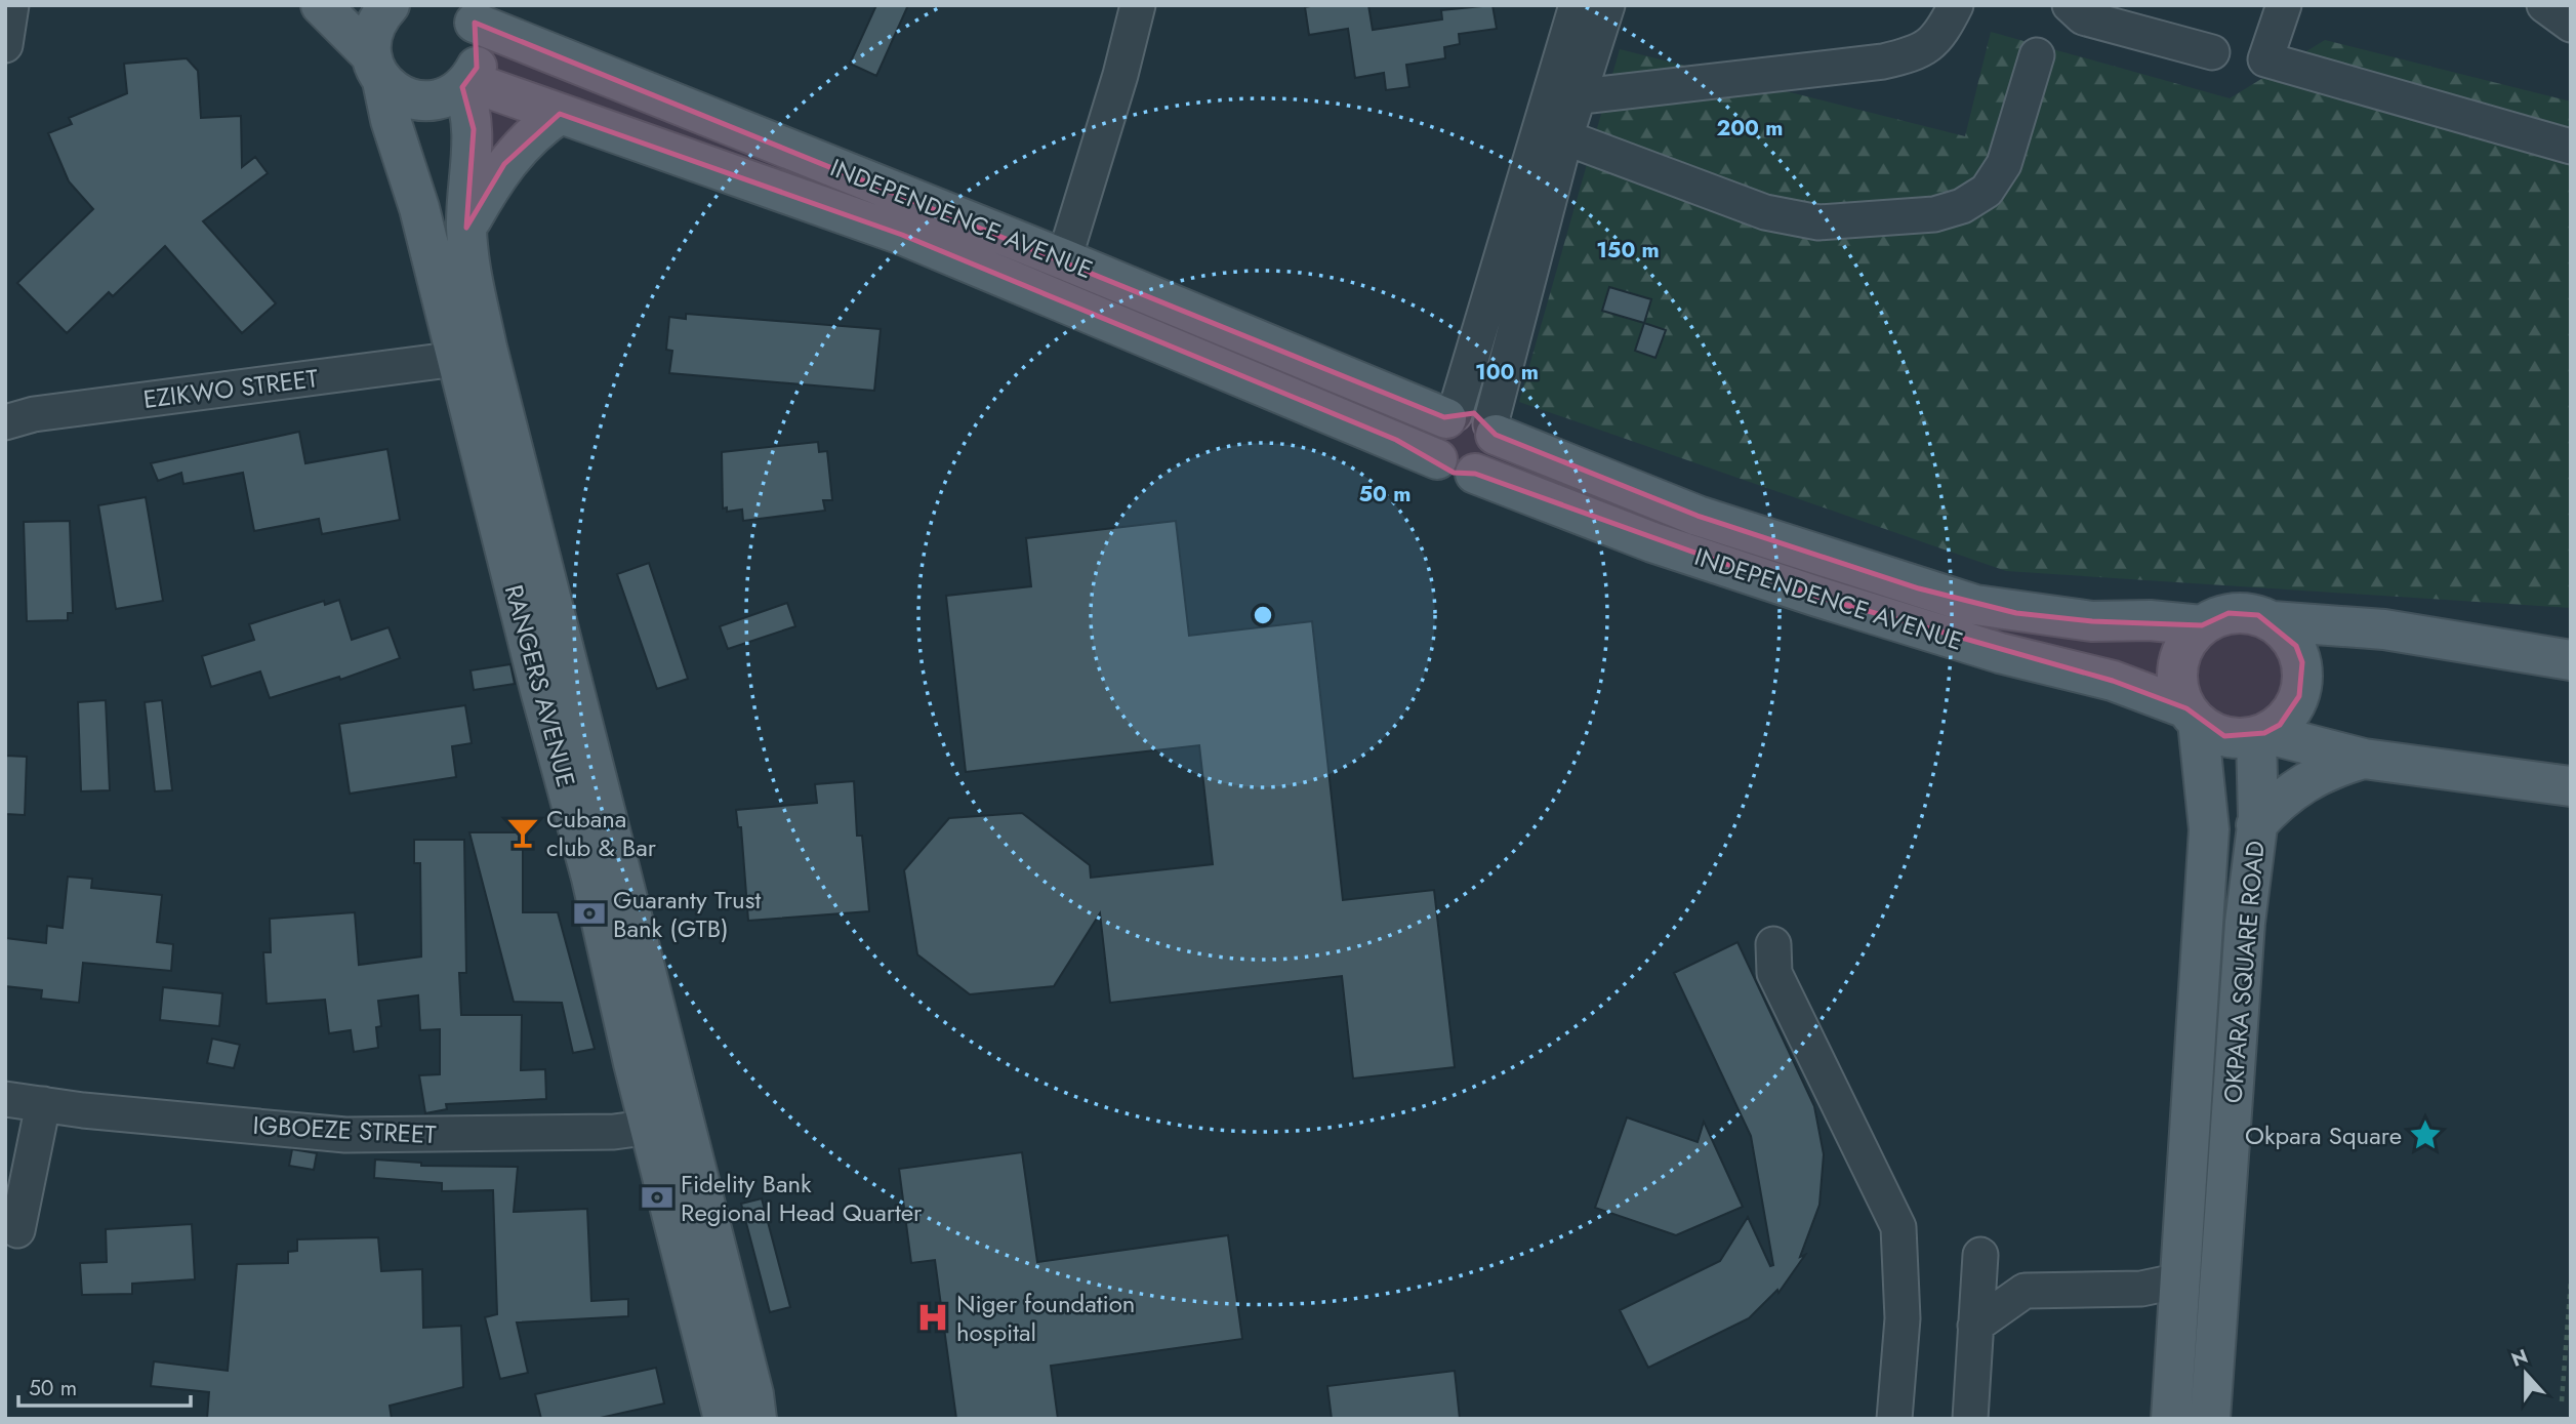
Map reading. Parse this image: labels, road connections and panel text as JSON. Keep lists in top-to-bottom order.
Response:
{
  "streets": {
    "main road": ["INDEPENDENCE AVENUE", "RANGERS AVENUE", "OKPARA SQUARE ROAD"],
    "street": ["EZIKWO STREET", "IGBOEZE STREET"]
  },
  "crossings": [
    ["INDEPENDENCE AVENUE", "RANGERS AVENUE"],
    ["INDEPENDENCE AVENUE", "OKPARA SQUARE ROAD"],
    ["EZIKWO STREET", "RANGERS AVENUE"],
    ["RANGERS AVENUE", "IGBOEZE STREET"]
  ],
  "places": {
    "bar": ["Cubana club & Bar"],
    "bank": ["Guaranty Trust Bank (GTB)", "Fidelity Bank Regional Head Quarter"],
    "place": ["Okpara Square"],
    "hospital": ["Niger foundation hospital"]
  },
  "scale_bar": "50 m",
  "north": "top",
  "rings": [
    "200 m",
    "150 m",
    "100 m",
    "50 m"
  ]
}
